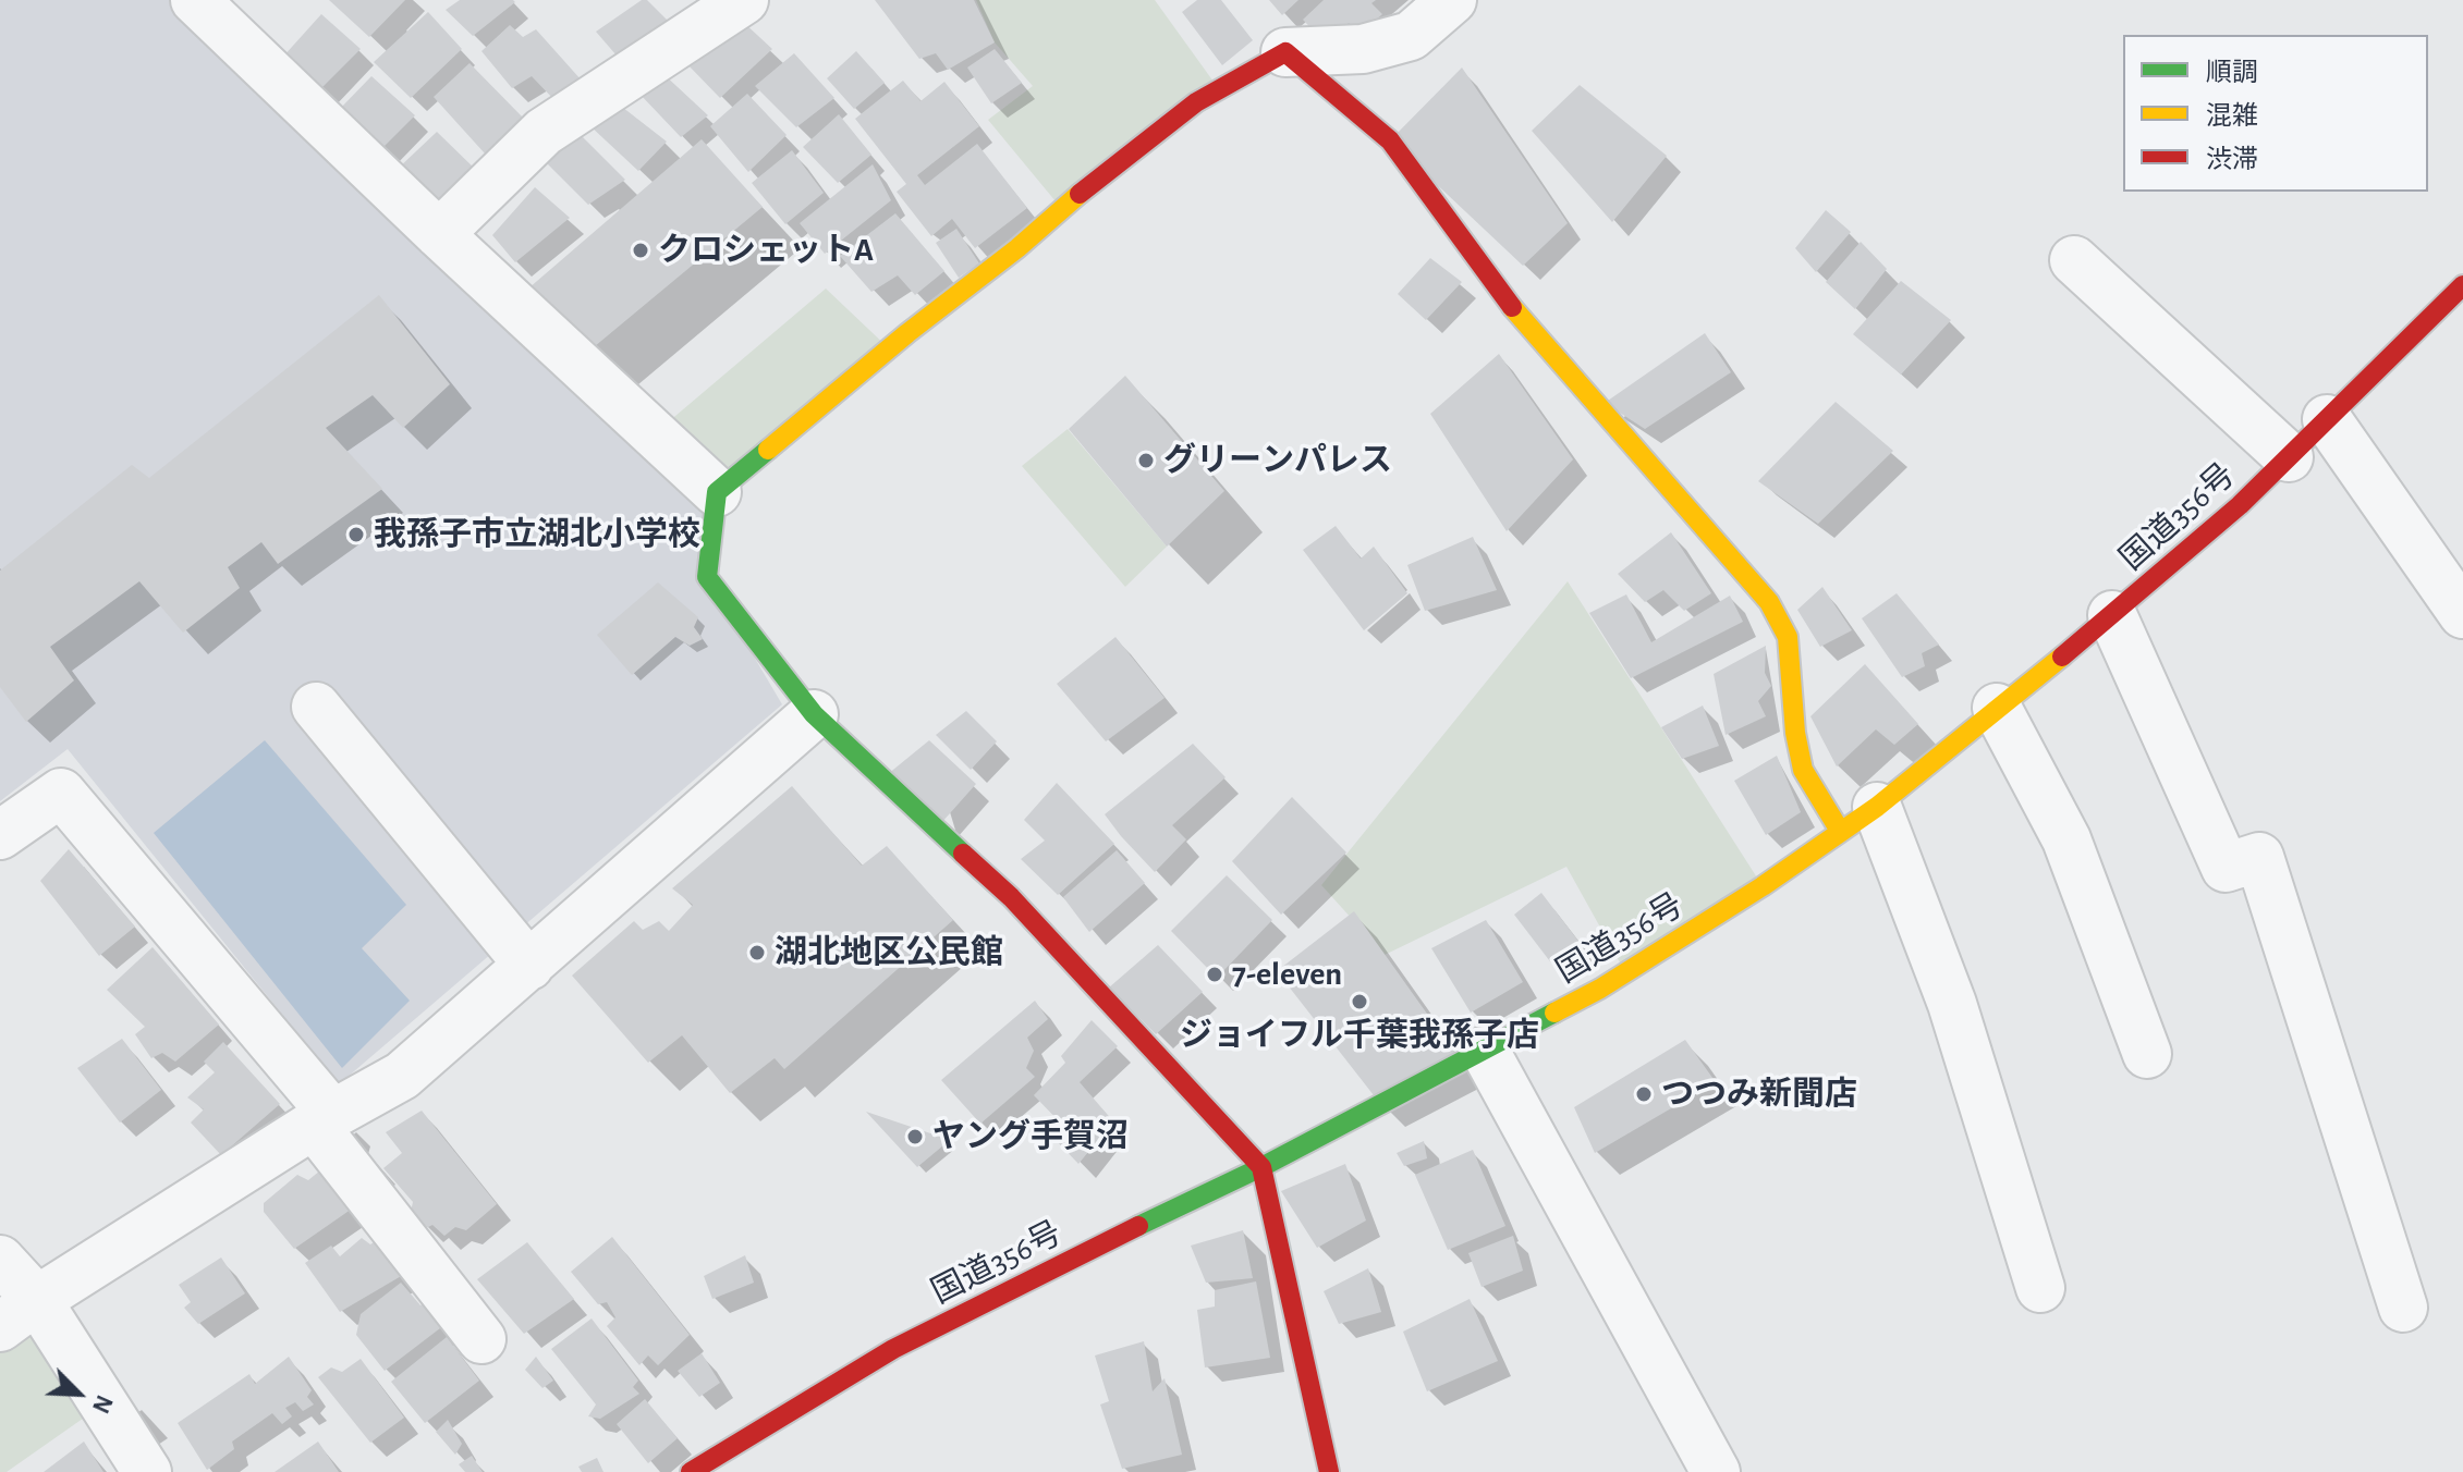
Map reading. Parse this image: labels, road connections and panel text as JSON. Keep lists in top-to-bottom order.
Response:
{
  "streets": {
    "main road": ["国道356号"]
  },
  "places": [
    "クロシェットA",
    "グリーンパレス",
    "我孫子市立湖北小学校",
    "湖北地区公民館",
    "7-eleven",
    "ジョイフル千葉我孫子店",
    "つつみ新聞店",
    "ヤング手賀沼"
  ],
  "legend": ["順調", "混雑", "渋滞"],
  "north": "bottom right"
}
